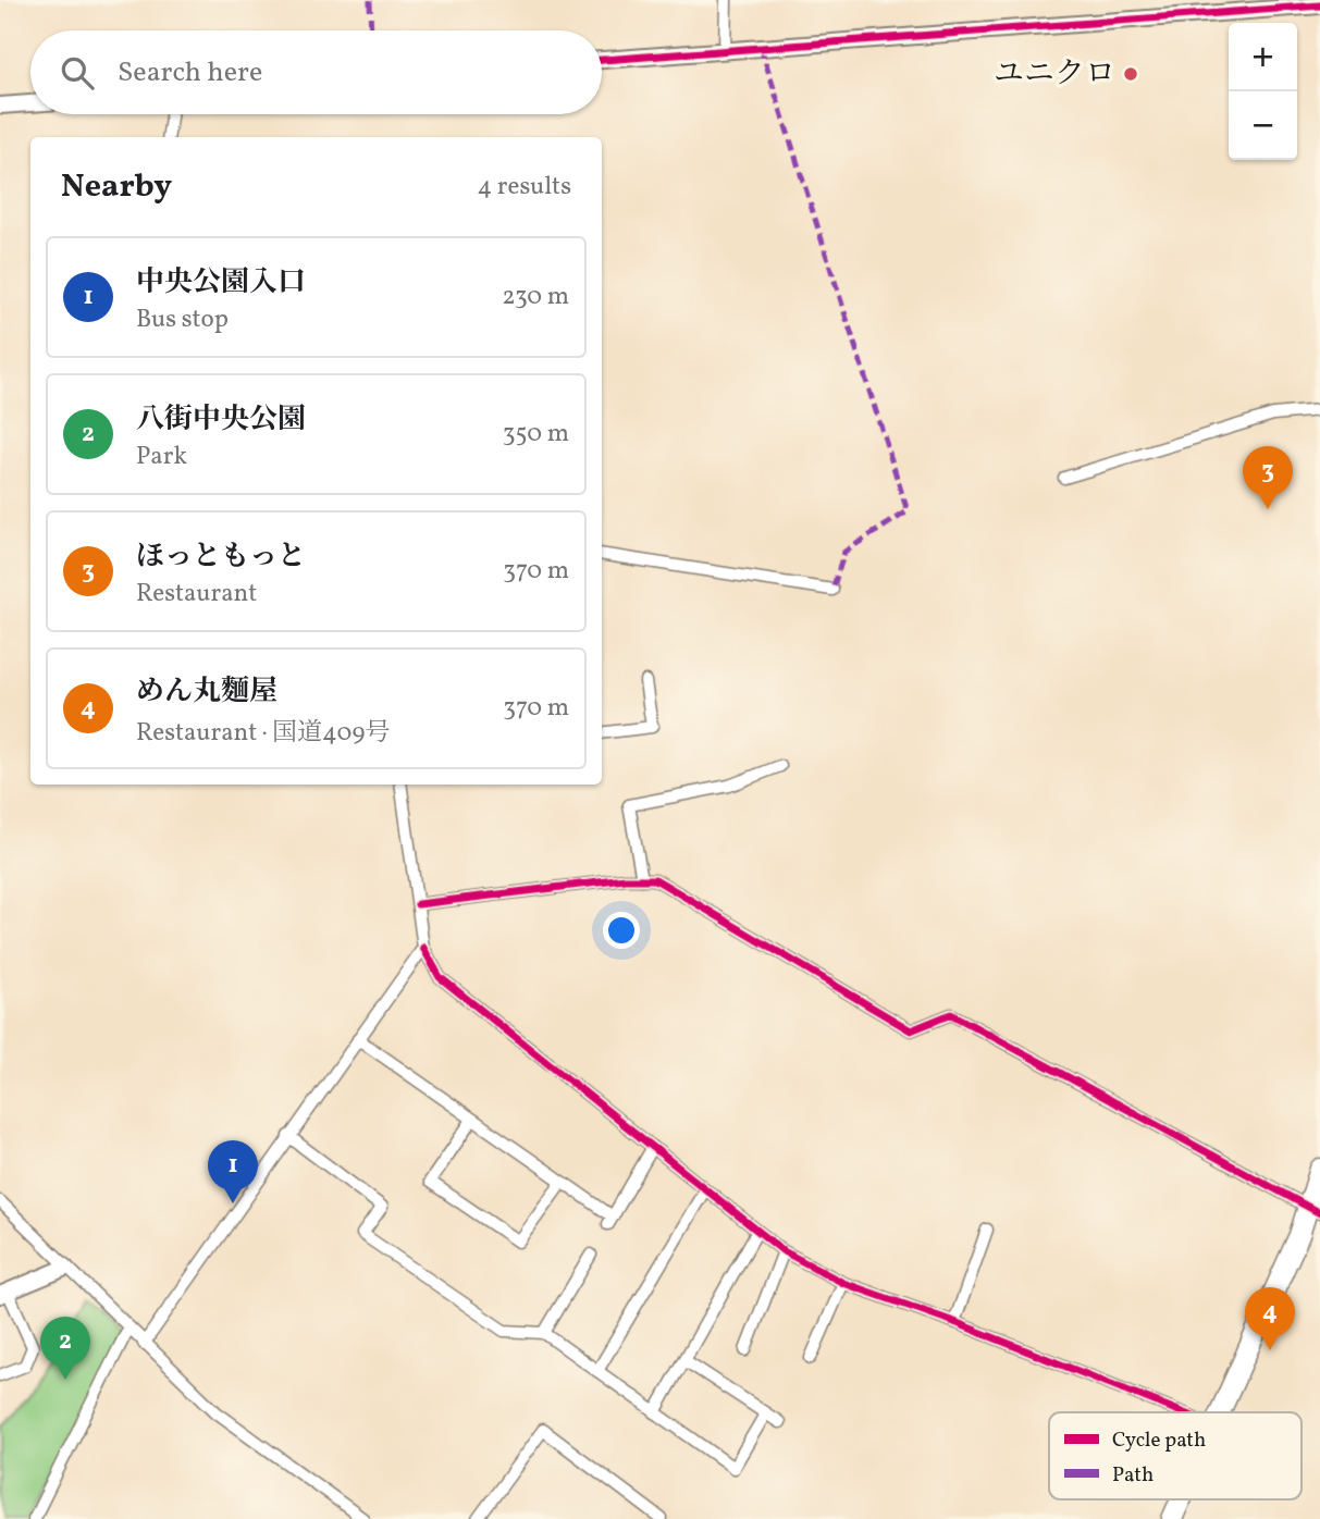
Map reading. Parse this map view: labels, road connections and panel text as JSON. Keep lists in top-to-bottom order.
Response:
{
  "places": ["ユニクロ"],
  "legend": ["Cycle path", "Path"],
  "page": {
    "map_buttons": ["+", "−"],
    "search": "Search here",
    "heading": ["Nearby", "4 results"],
    "list": [
      {
        "mark": "1",
        "name": "中央公園入口",
        "note": "Bus stop",
        "value": "230 m"
      },
      {
        "mark": "2",
        "name": "八街中央公園",
        "note": "Park",
        "value": "350 m"
      },
      {
        "mark": "3",
        "name": "ほっともっと",
        "note": "Restaurant",
        "value": "370 m"
      },
      {
        "mark": "4",
        "name": "めん丸麵屋",
        "note": "Restaurant · 国道409号",
        "value": "370 m"
      }
    ],
    "pins": [
      "3",
      "1",
      "4",
      "2"
    ]
  }
}
